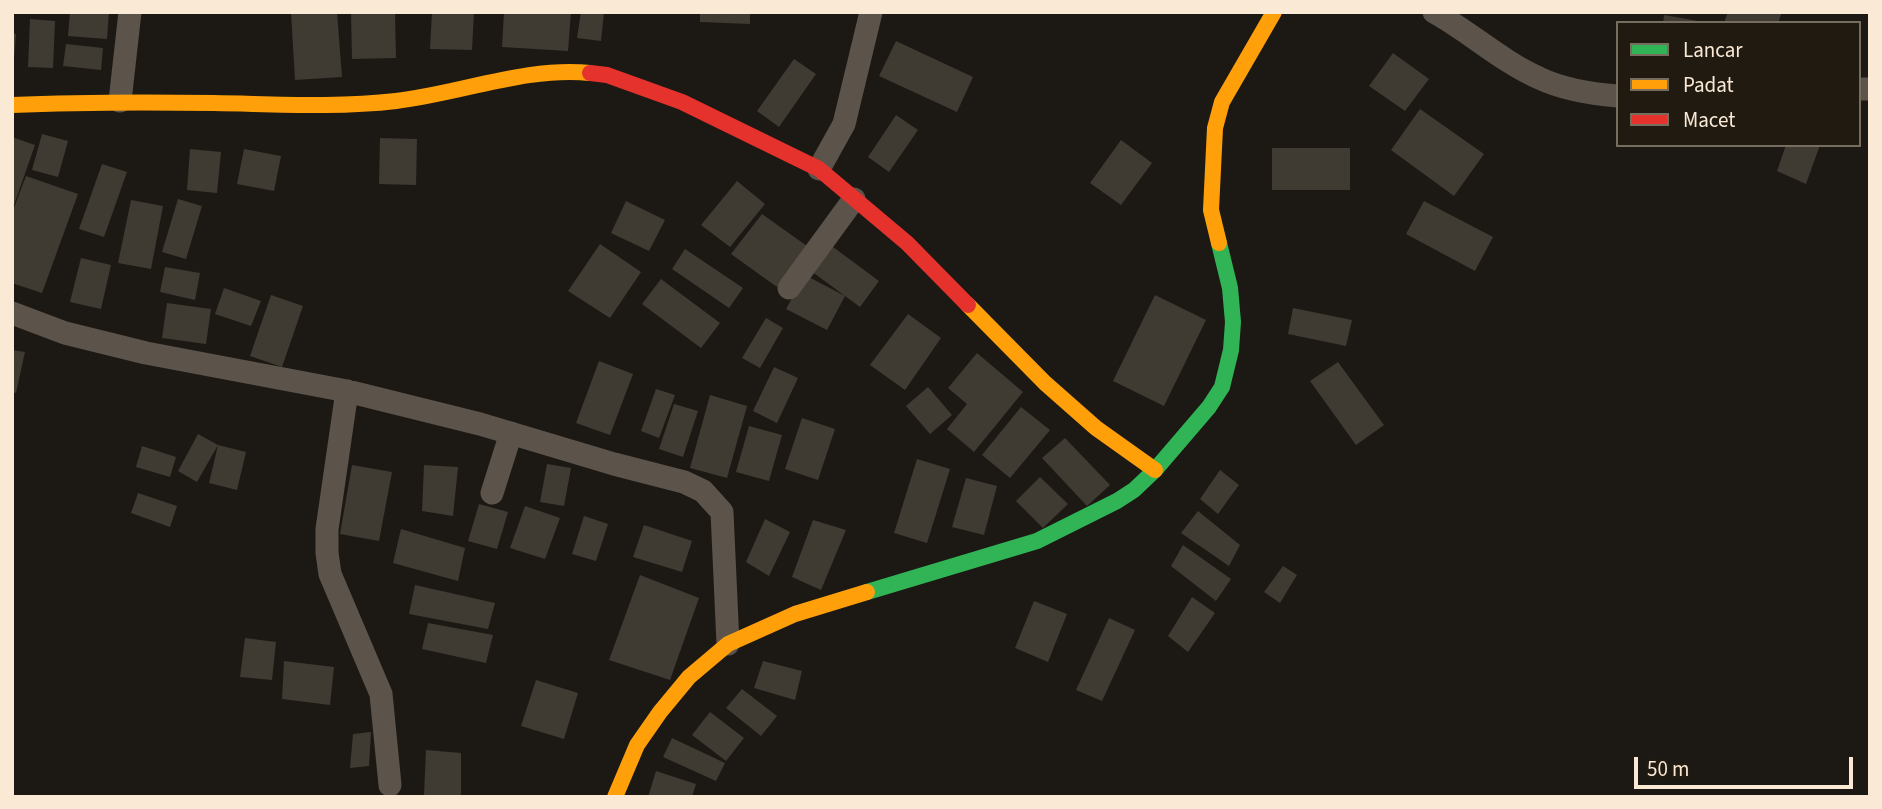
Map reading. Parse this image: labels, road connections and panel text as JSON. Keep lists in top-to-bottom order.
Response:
{
  "legend": ["Lancar", "Padat", "Macet"],
  "scale_bar": "50 m"
}
